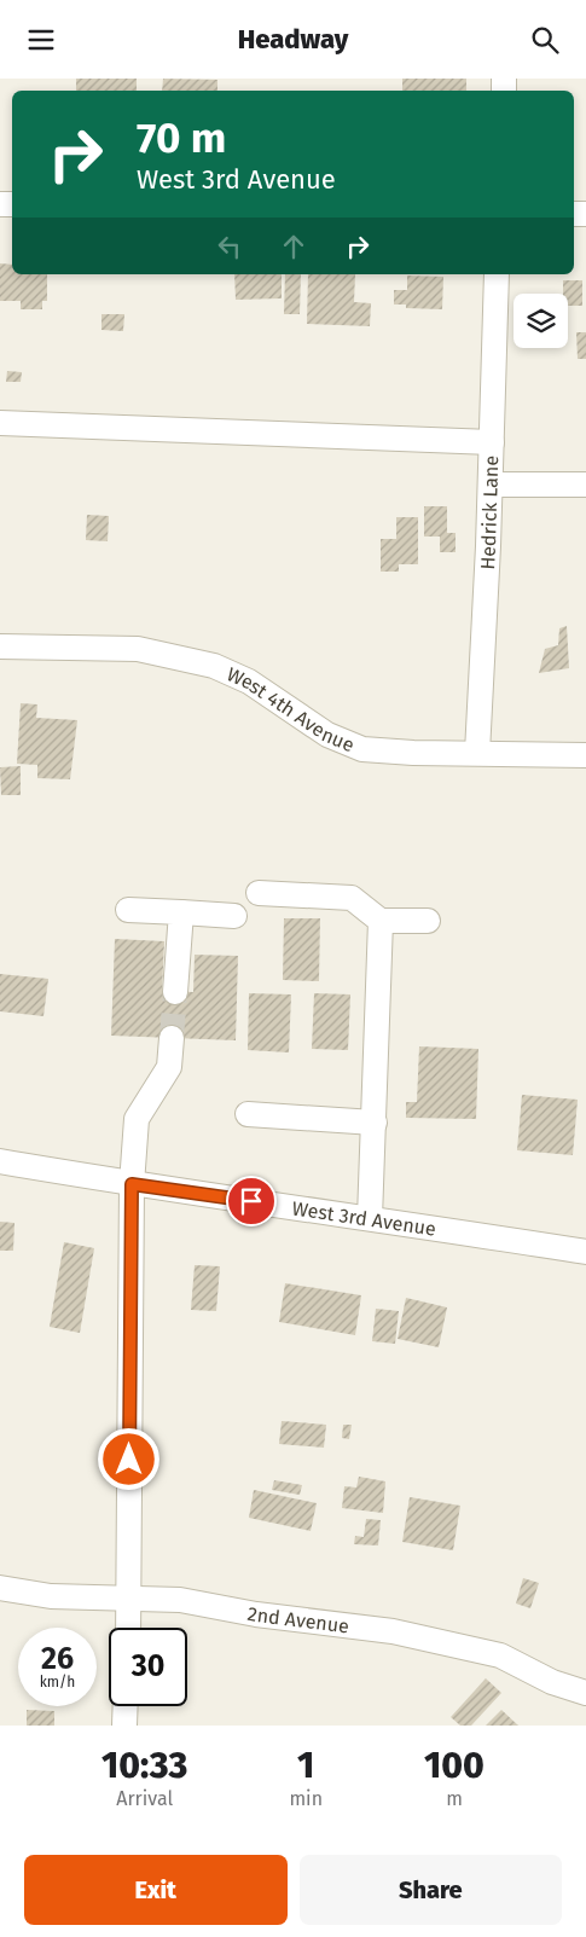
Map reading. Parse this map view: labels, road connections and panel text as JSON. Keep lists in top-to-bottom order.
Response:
{
  "streets": {
    "street": [
      "Hedrick Lane",
      "West 4th Avenue",
      "West 3rd Avenue",
      "2nd Avenue"
    ]
  },
  "crossings": [
    ["Hedrick Lane", "West 4th Avenue"]
  ],
  "page": {
    "header": "Headway",
    "turn": ["70 m", "West 3rd Avenue"],
    "speed": "26 km/h",
    "limit": "30",
    "eta": [
      "10:33",
      "Arrival",
      "1",
      "min",
      "100",
      "m"
    ],
    "buttons": ["Exit", "Share"]
  }
}
